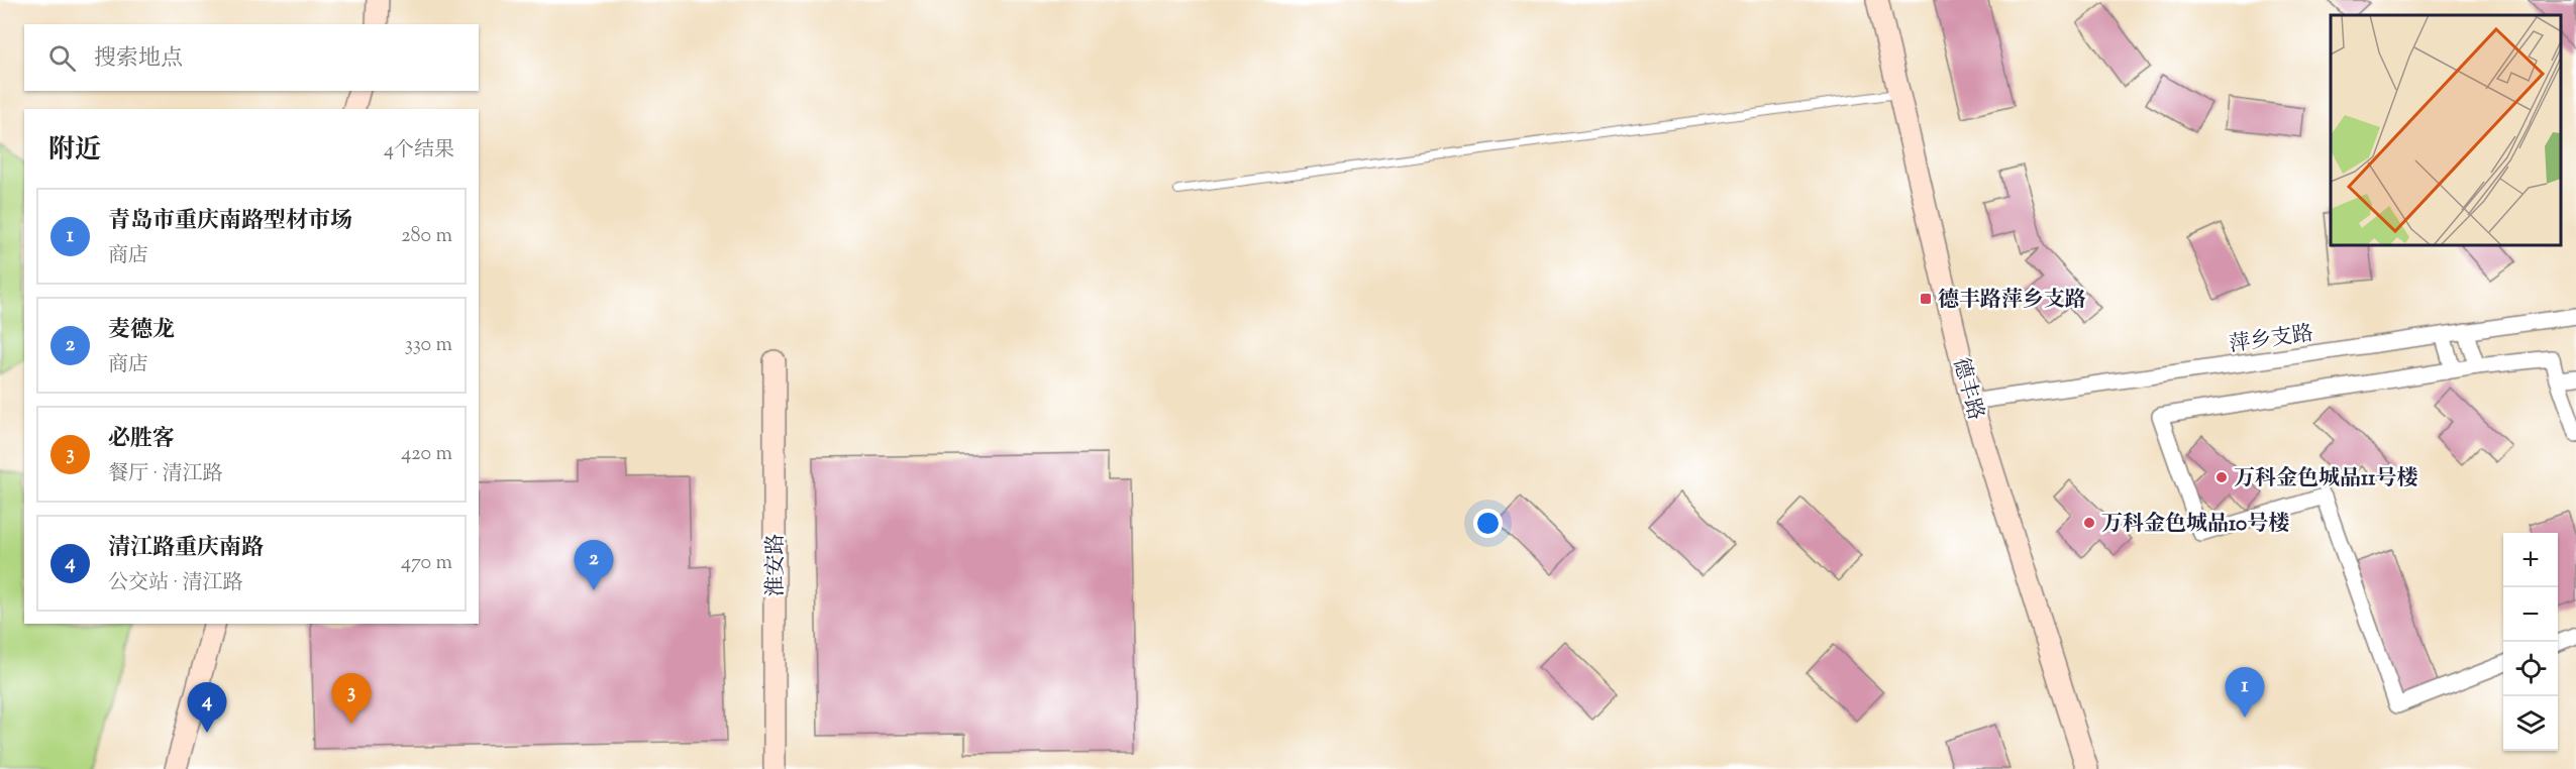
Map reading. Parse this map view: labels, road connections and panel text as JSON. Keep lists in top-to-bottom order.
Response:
{
  "streets": {
    "street": ["萍乡支路", "德丰路", "淮安路"]
  },
  "crossings": [
    ["萍乡支路", "德丰路"]
  ],
  "places": {
    "transit": ["德丰路萍乡支路"],
    "other": ["万科金色城品11号楼", "万科金色城品10号楼"]
  },
  "page": {
    "search": "搜索地点",
    "heading": ["附近", "4个结果"],
    "list": [
      {
        "mark": "1",
        "name": "青岛市重庆南路型材市场",
        "note": "商店",
        "value": "280 m"
      },
      {
        "mark": "2",
        "name": "麦德龙",
        "note": "商店",
        "value": "330 m"
      },
      {
        "mark": "3",
        "name": "必胜客",
        "note": "餐厅 · 清江路",
        "value": "420 m"
      },
      {
        "mark": "4",
        "name": "清江路重庆南路",
        "note": "公交站 · 清江路",
        "value": "470 m"
      }
    ],
    "map_buttons": ["+", "−"],
    "pins": [
      "2",
      "1",
      "3",
      "4"
    ]
  }
}
